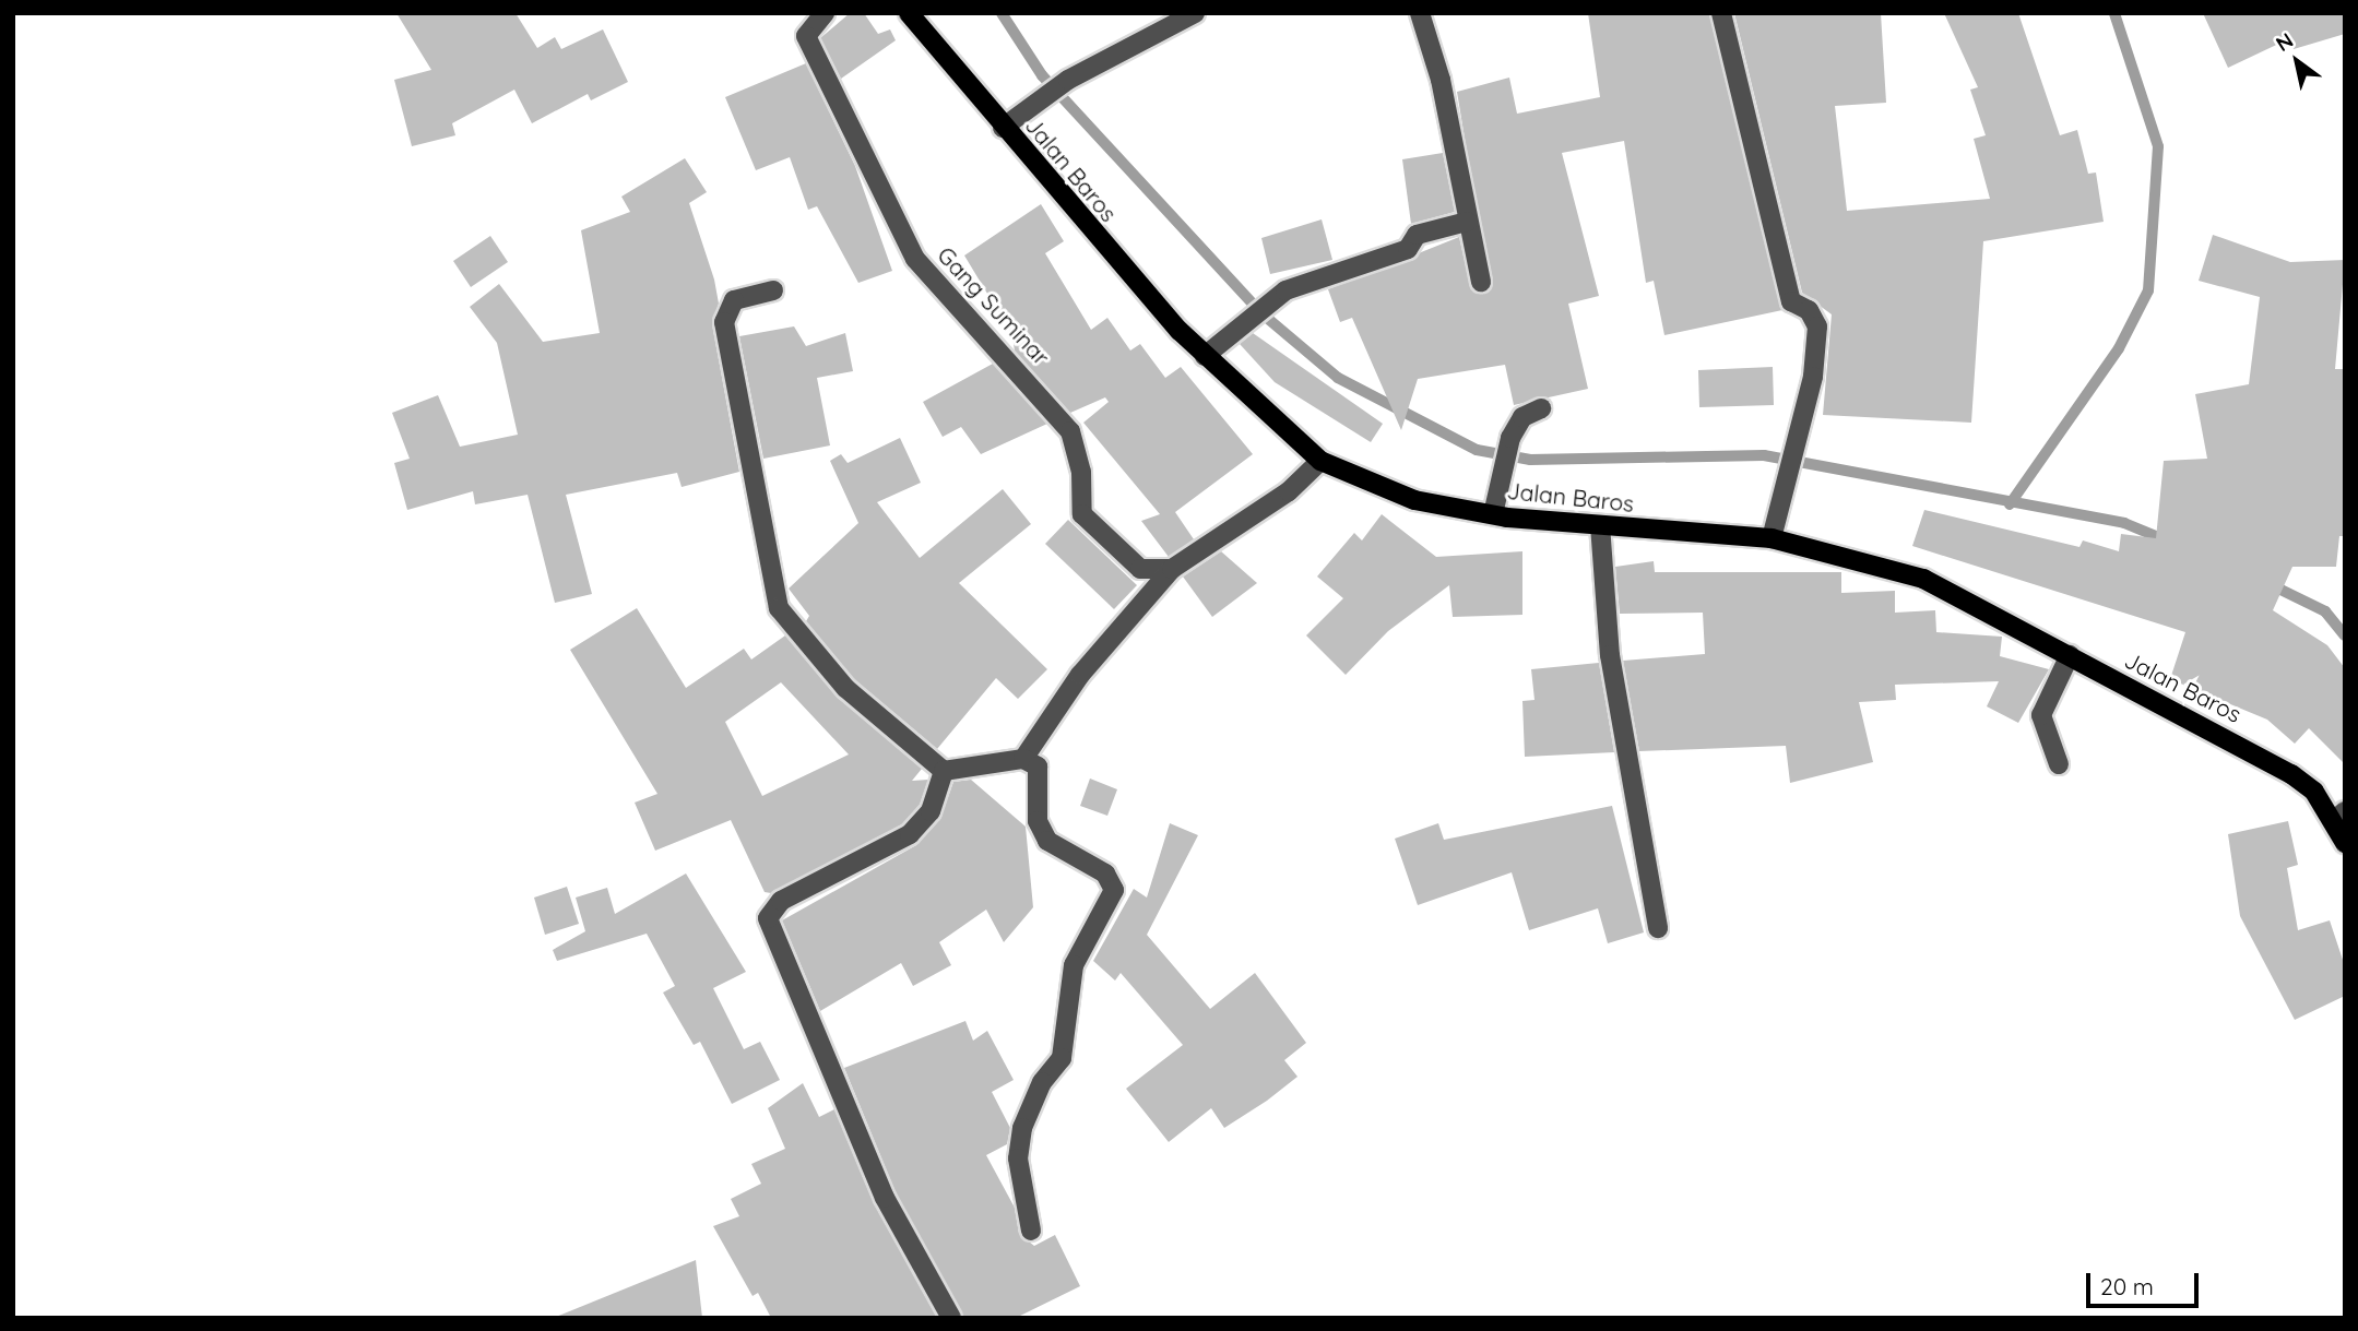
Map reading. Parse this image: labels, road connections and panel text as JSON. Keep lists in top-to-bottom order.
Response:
{
  "streets": {
    "main road": ["Jalan Baros"],
    "street": ["Gang Suminar"]
  },
  "scale_bar": "20 m",
  "north": "top left"
}
